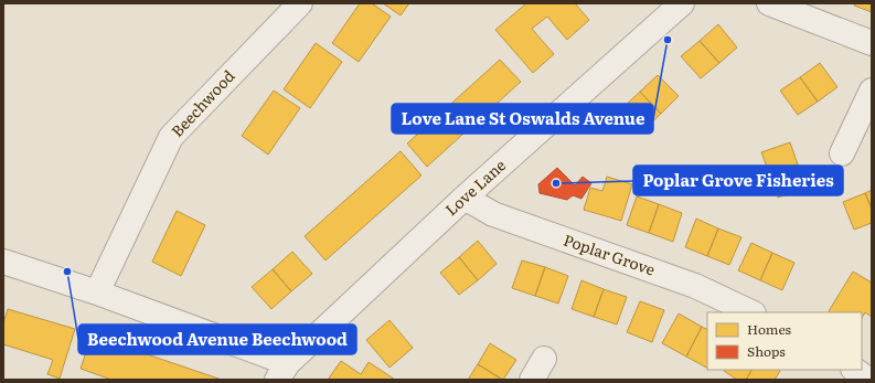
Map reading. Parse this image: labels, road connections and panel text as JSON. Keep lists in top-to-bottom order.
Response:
{
  "streets": {
    "street": ["Beechwood", "Love Lane", "Poplar Grove"]
  },
  "crossings": [
    ["Love Lane", "Poplar Grove"]
  ],
  "places": ["Love Lane St Oswalds Avenue", "Poplar Grove Fisheries", "Beechwood Avenue Beechwood"],
  "legend": ["Homes", "Shops"]
}
